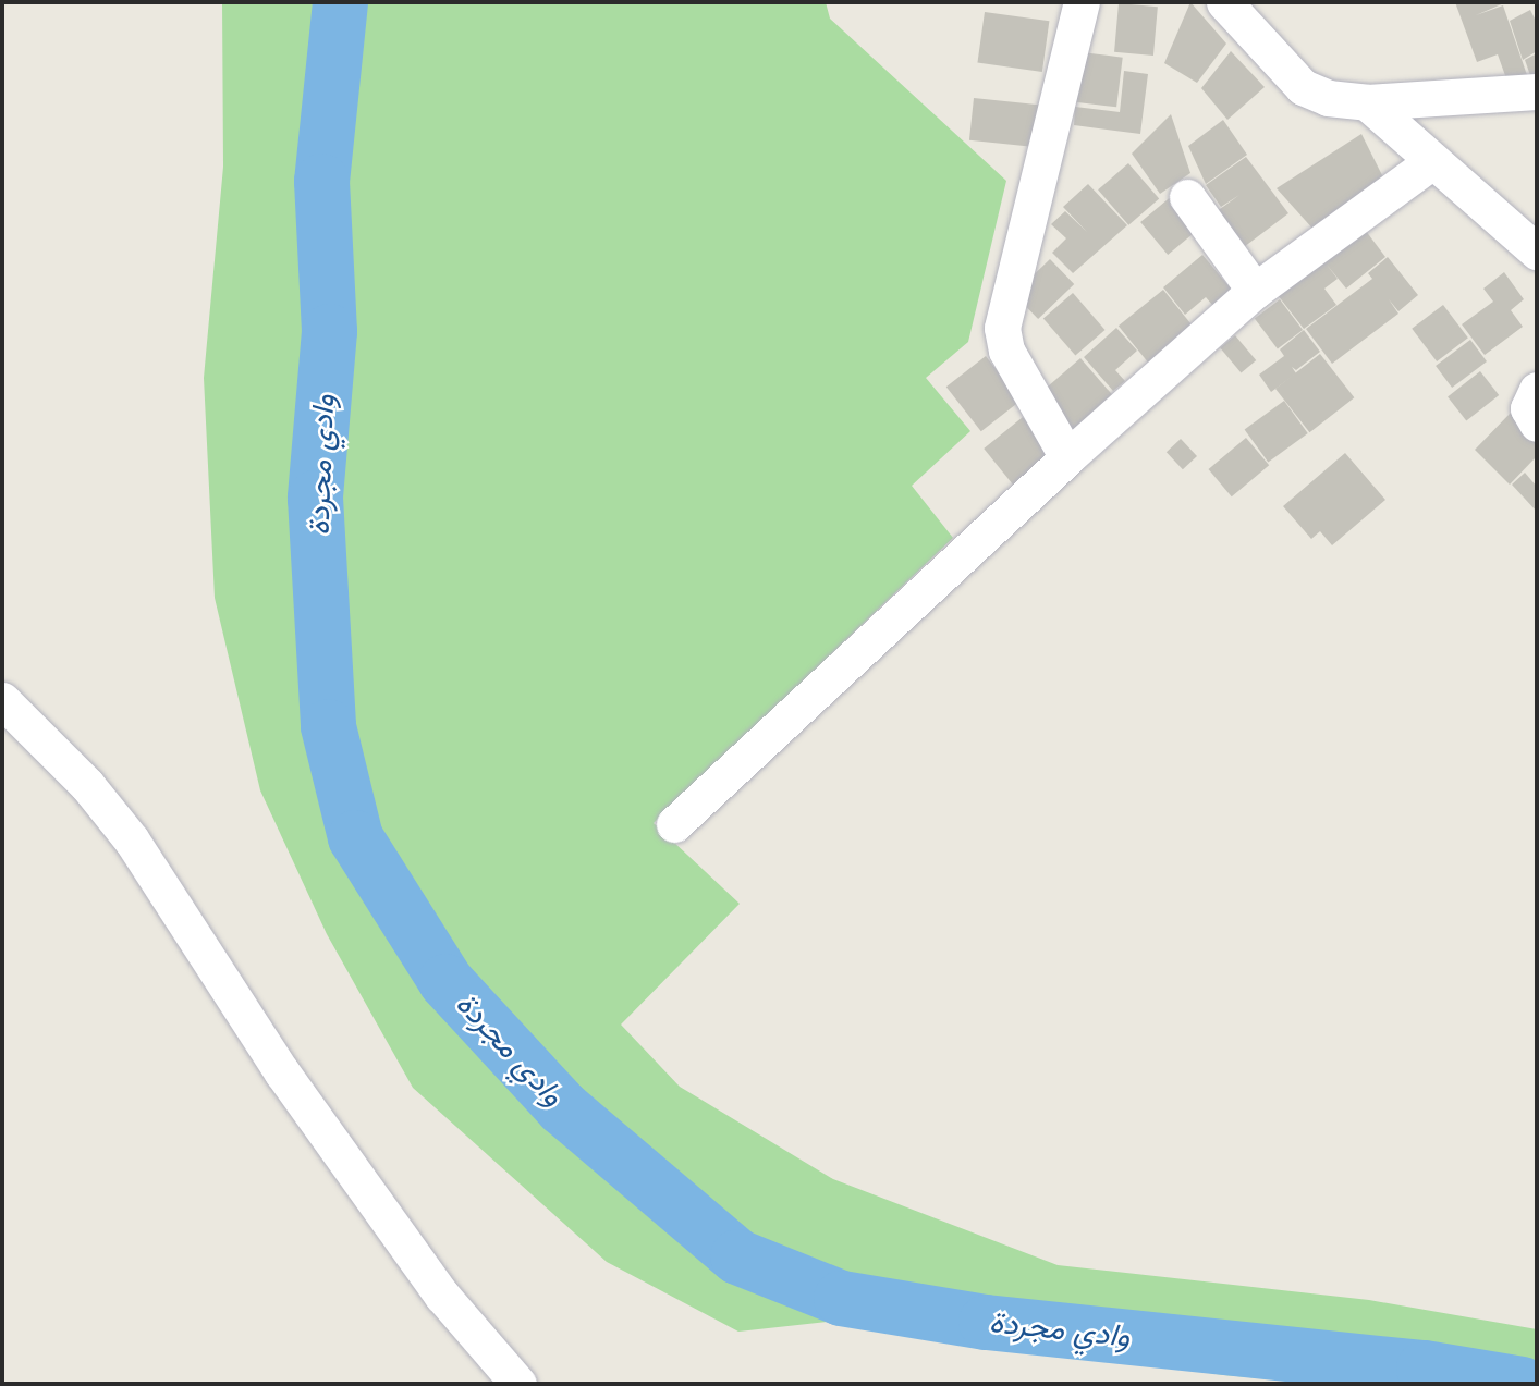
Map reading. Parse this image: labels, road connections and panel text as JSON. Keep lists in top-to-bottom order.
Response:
{
  "water": ["وادي مجردة"]
}
